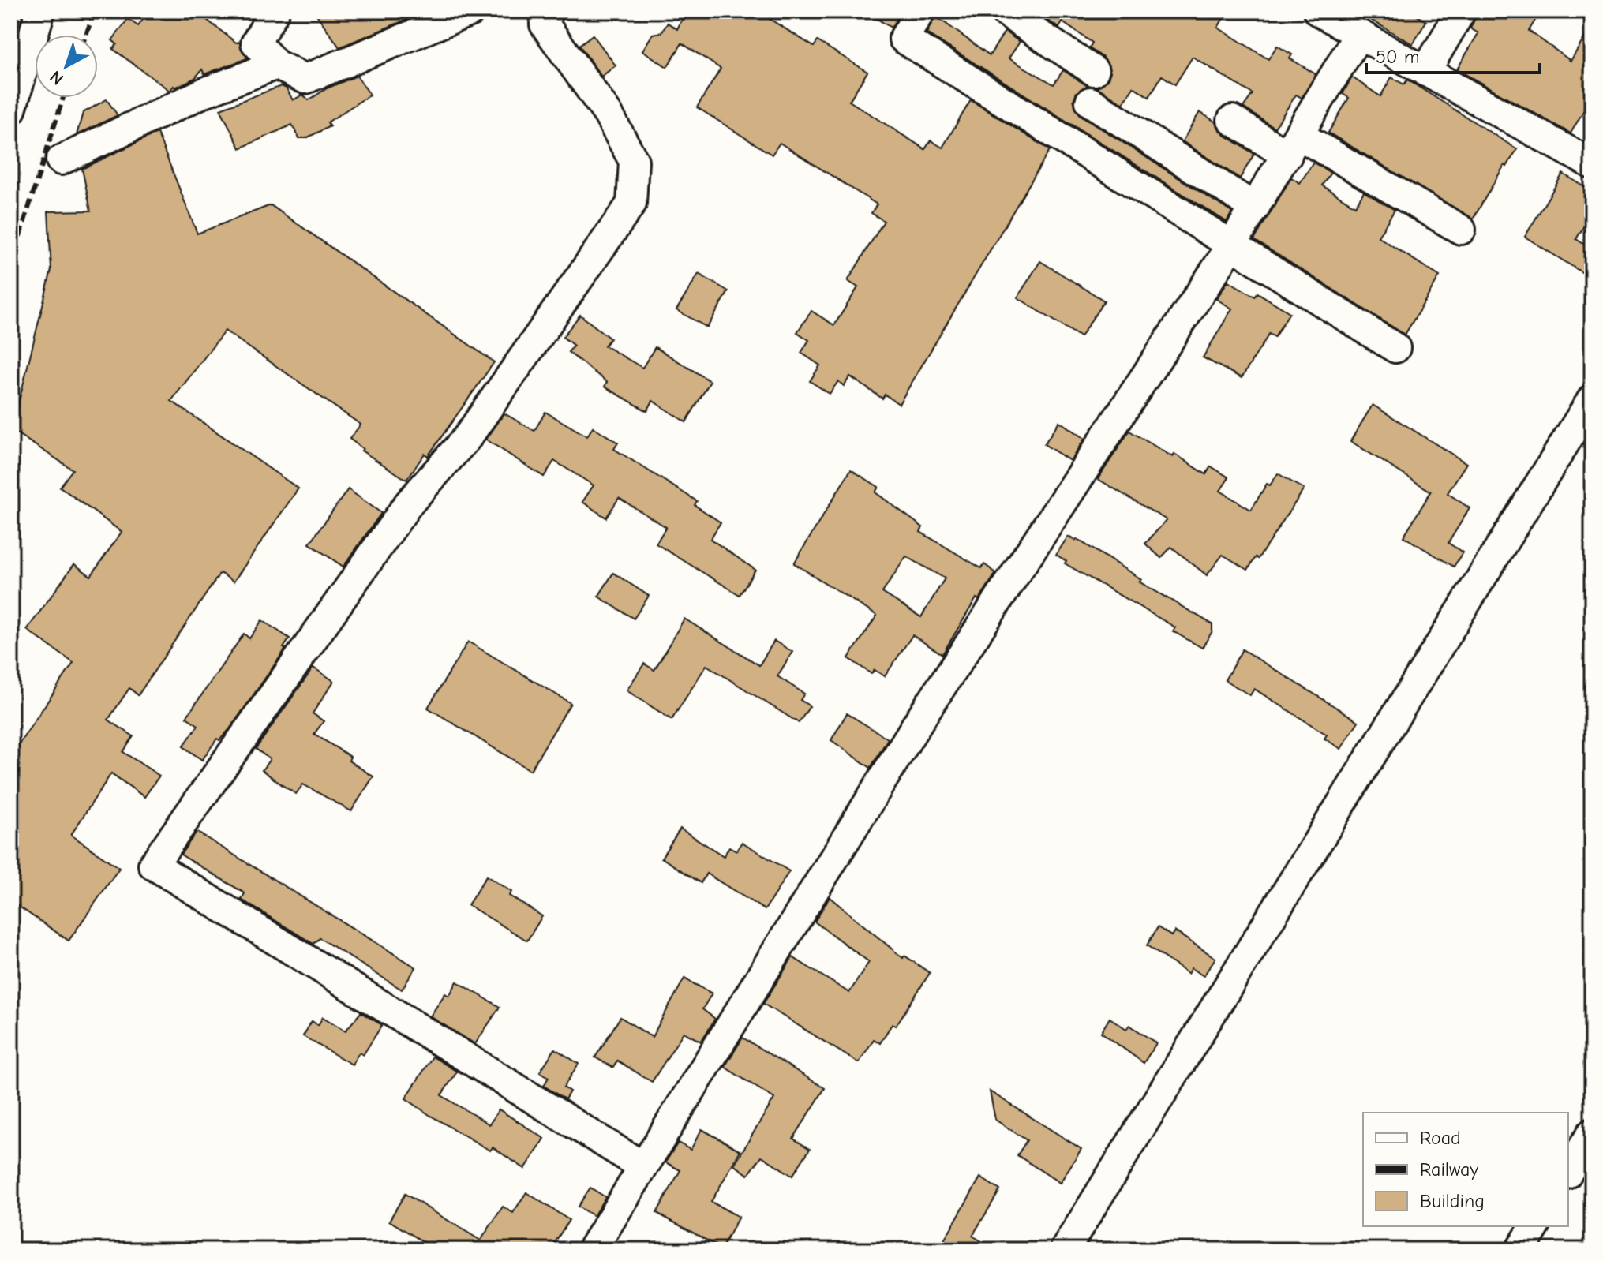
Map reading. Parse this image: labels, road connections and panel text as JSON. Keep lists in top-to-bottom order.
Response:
{
  "legend": ["Road", "Railway", "Building"],
  "scale_bar": "50 m",
  "north": "bottom left"
}
